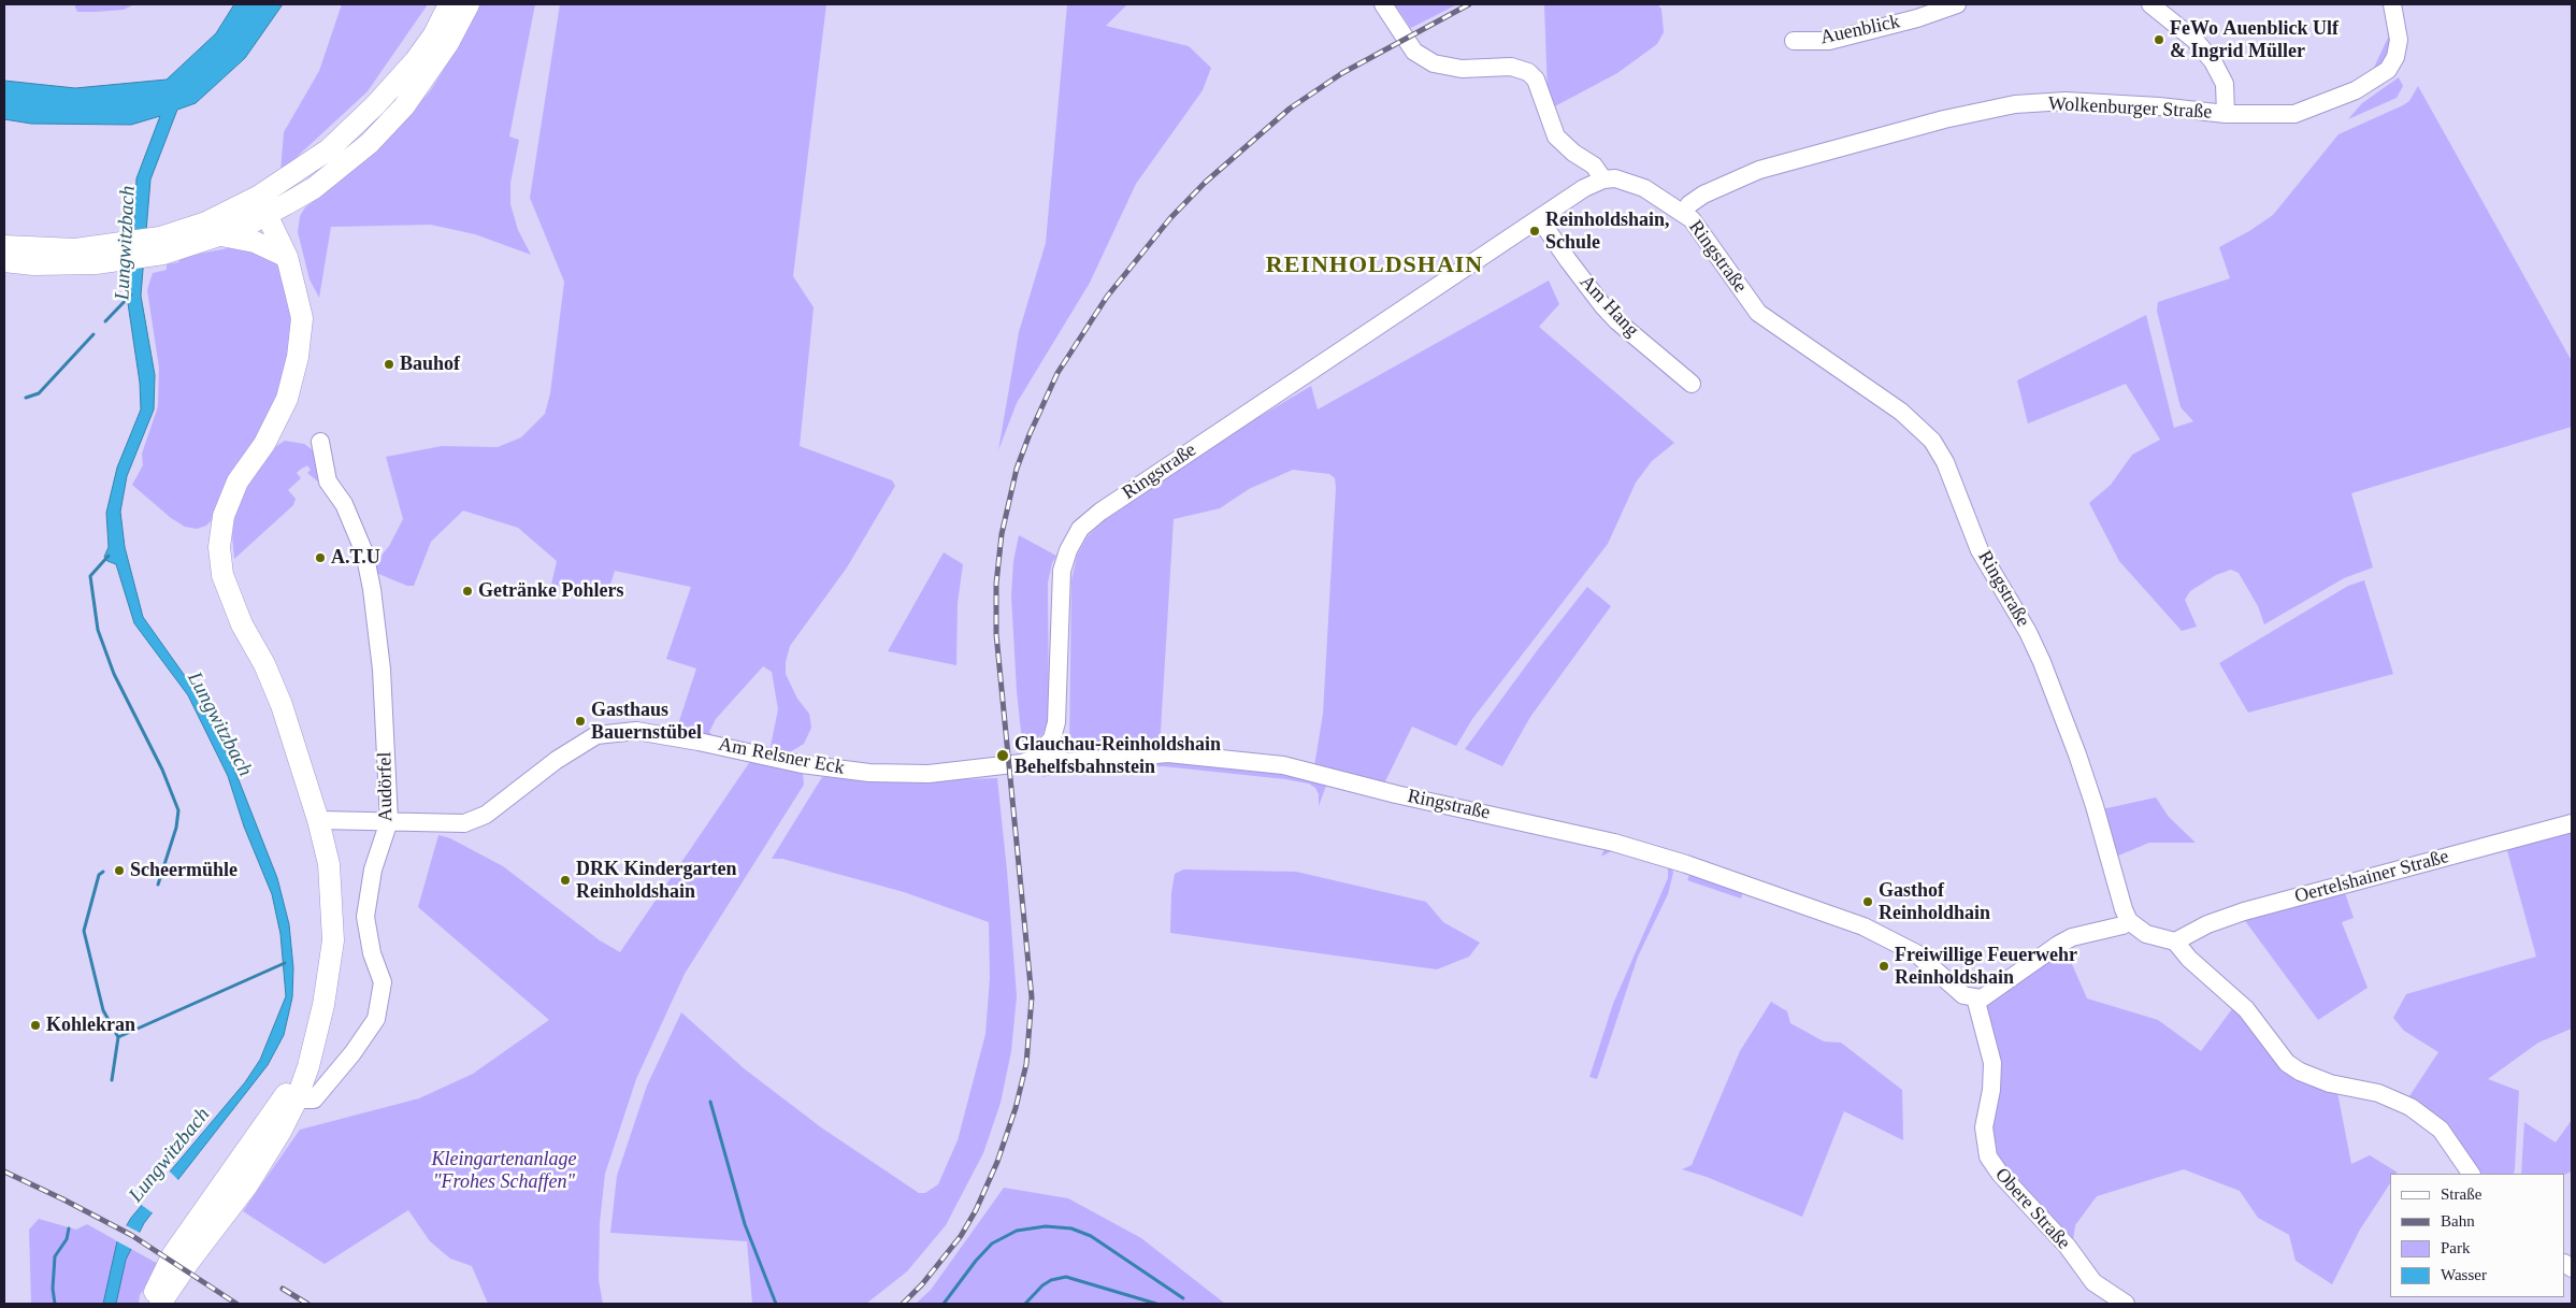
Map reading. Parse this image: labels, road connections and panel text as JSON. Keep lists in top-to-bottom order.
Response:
{
  "streets": {
    "street": [
      "Auenblick",
      "Wolkenburger Straße",
      "Ringstraße",
      "Am Hang",
      "Am Relsner Eck",
      "Audörfel",
      "Oertelshainer Straße",
      "Obere Straße"
    ]
  },
  "crossings": [
    ["Wolkenburger Straße", "Ringstraße"],
    ["Ringstraße", "Am Hang"],
    ["Ringstraße", "Am Relsner Eck"],
    ["Ringstraße", "Obere Straße"],
    ["Am Relsner Eck", "Audörfel"]
  ],
  "districts": ["REINHOLDSHAIN"],
  "water": ["Lungwitzbach"],
  "parks": ["Kleingartenanlage \"Frohes Schaffen\""],
  "places": [
    "FeWo Auenblick Ulf & Ingrid Müller",
    "Reinholdshain, Schule",
    "Bauhof",
    "A.T.U",
    "Getränke Pohlers",
    "Gasthaus Bauernstübel",
    "Glauchau-Reinholdshain Behelfsbahnstein",
    "Scheermühle",
    "DRK Kindergarten Reinholdshain",
    "Gasthof Reinholdhain",
    "Freiwillige Feuerwehr Reinholdshain",
    "Kohlekran"
  ],
  "legend": [
    "Straße",
    "Bahn",
    "Park",
    "Wasser"
  ]
}
